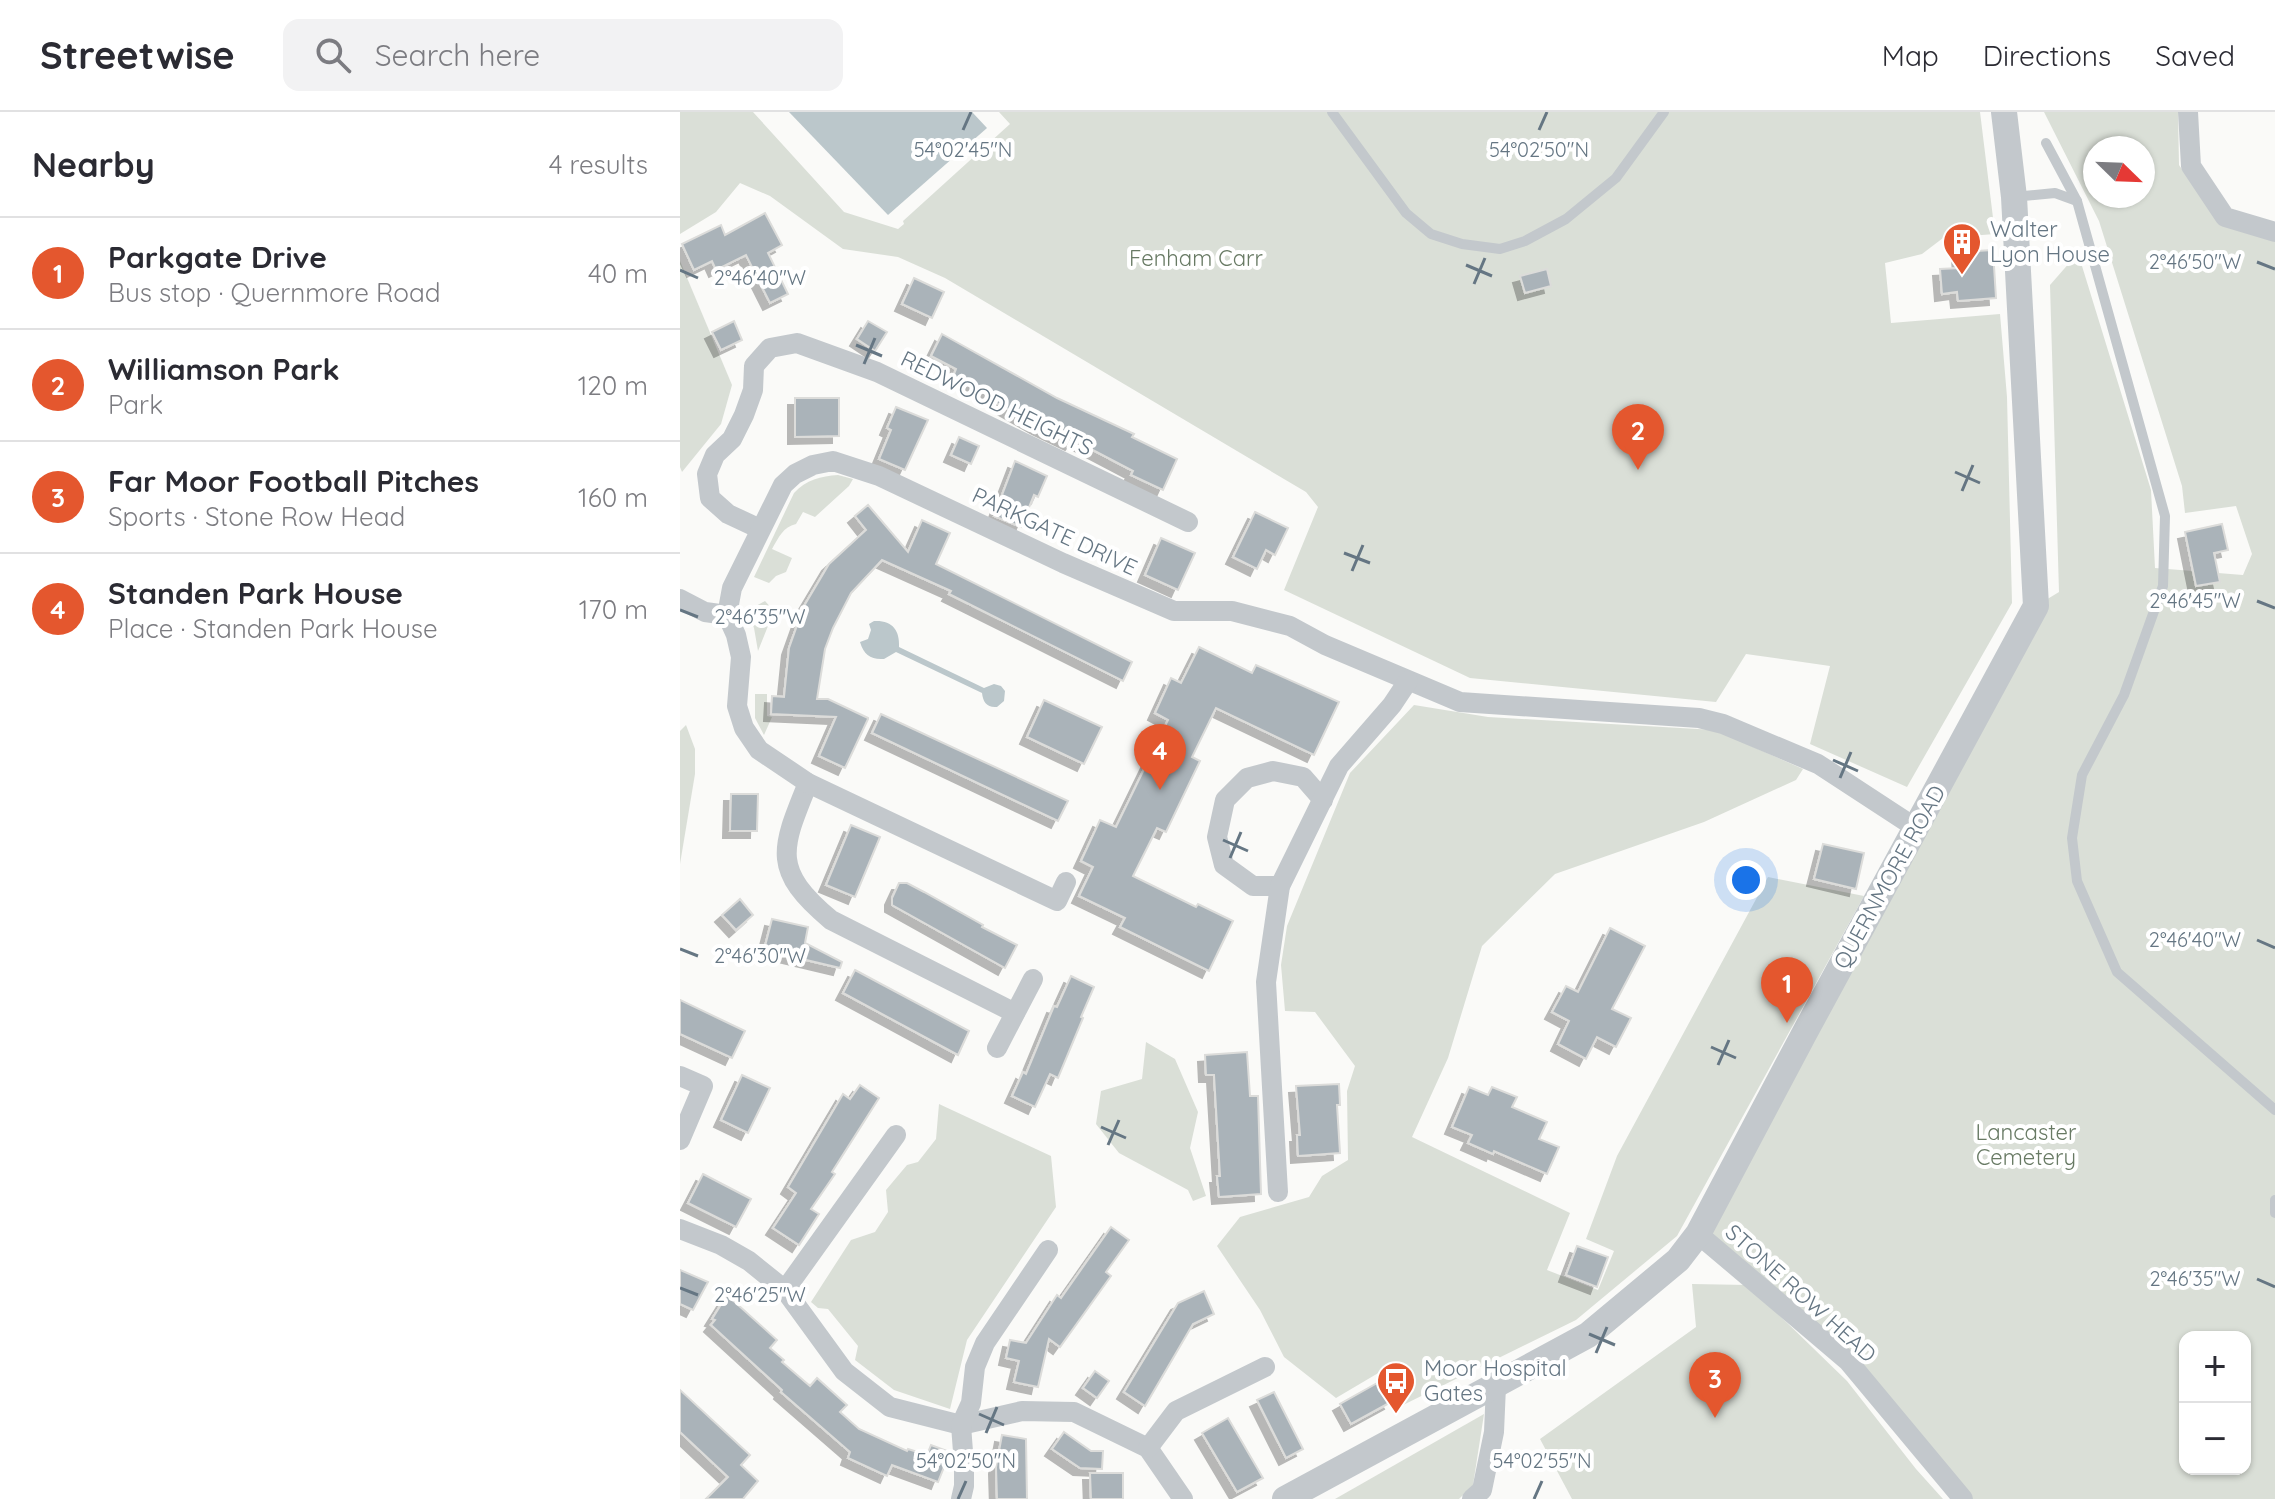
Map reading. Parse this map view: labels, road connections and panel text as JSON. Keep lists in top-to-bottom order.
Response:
{
  "streets": {
    "street": [
      "REDWOOD HEIGHTS",
      "PARKGATE DRIVE",
      "QUERNMORE ROAD",
      "STONE ROW HEAD"
    ]
  },
  "crossings": [
    ["REDWOOD HEIGHTS", "PARKGATE DRIVE"],
    ["PARKGATE DRIVE", "QUERNMORE ROAD"],
    ["QUERNMORE ROAD", "STONE ROW HEAD"]
  ],
  "parks": ["Fenham Carr", "Lancaster Cemetery"],
  "places": {
    "building": ["Walter Lyon House"],
    "bus stop": ["Moor Hospital Gates"]
  },
  "north": "bottom right",
  "page": {
    "header": "Streetwise",
    "search": "Search here",
    "nav": ["Map", "Directions", "Saved"],
    "heading": ["Nearby", "4 results"],
    "list": [
      {
        "mark": "1",
        "name": "Parkgate Drive",
        "note": "Bus stop · Quernmore Road",
        "value": "40 m"
      },
      {
        "mark": "2",
        "name": "Williamson Park",
        "note": "Park",
        "value": "120 m"
      },
      {
        "mark": "3",
        "name": "Far Moor Football Pitches",
        "note": "Sports · Stone Row Head",
        "value": "160 m"
      },
      {
        "mark": "4",
        "name": "Standen Park House",
        "note": "Place · Standen Park House",
        "value": "170 m"
      }
    ],
    "pins": [
      "2",
      "4",
      "1",
      "3"
    ],
    "map_buttons": ["+", "−"]
  },
  "coordinates": [
    "54°02'45\"N",
    "54°02'50\"N",
    "2°46'50\"W",
    "2°46'40\"W",
    "2°46'45\"W",
    "2°46'35\"W",
    "2°46'30\"W",
    "2°46'25\"W",
    "54°02'55\"N"
  ]
}
